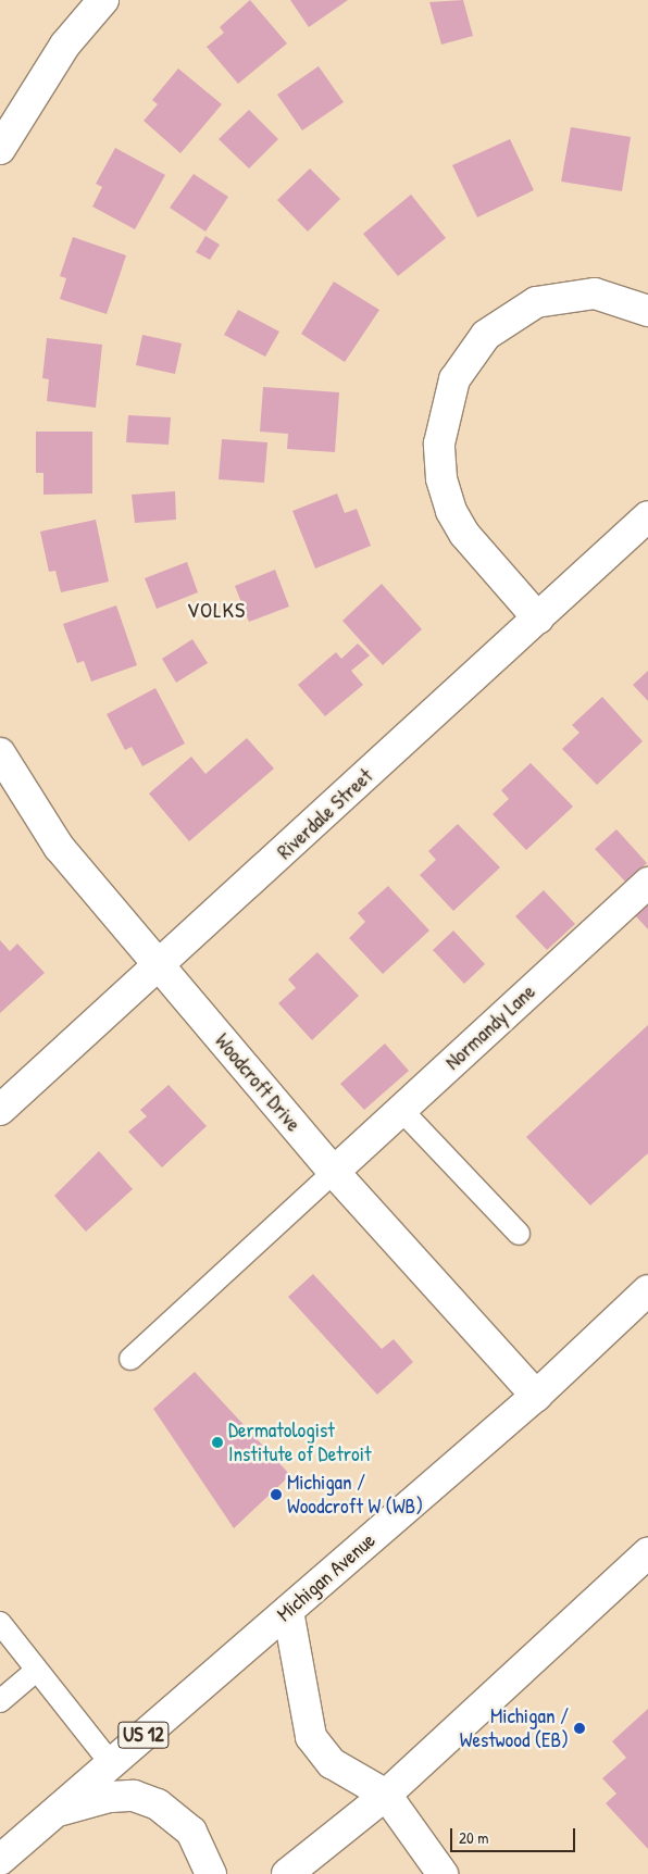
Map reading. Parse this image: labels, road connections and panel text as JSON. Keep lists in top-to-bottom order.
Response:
{
  "streets": {
    "street": [
      "Riverdale Street",
      "Normandy Lane",
      "Woodcroft Drive",
      "Michigan Avenue",
      "US 12"
    ]
  },
  "crossings": [
    ["Riverdale Street", "Woodcroft Drive"],
    ["Normandy Lane", "Woodcroft Drive"],
    ["Woodcroft Drive", "Michigan Avenue"]
  ],
  "districts": ["VOLKS"],
  "places": ["Dermatologist Institute of Detroit", "Michigan / Woodcroft W (WB)", "Michigan / Westwood (EB)"],
  "scale_bar": "20 m"
}
